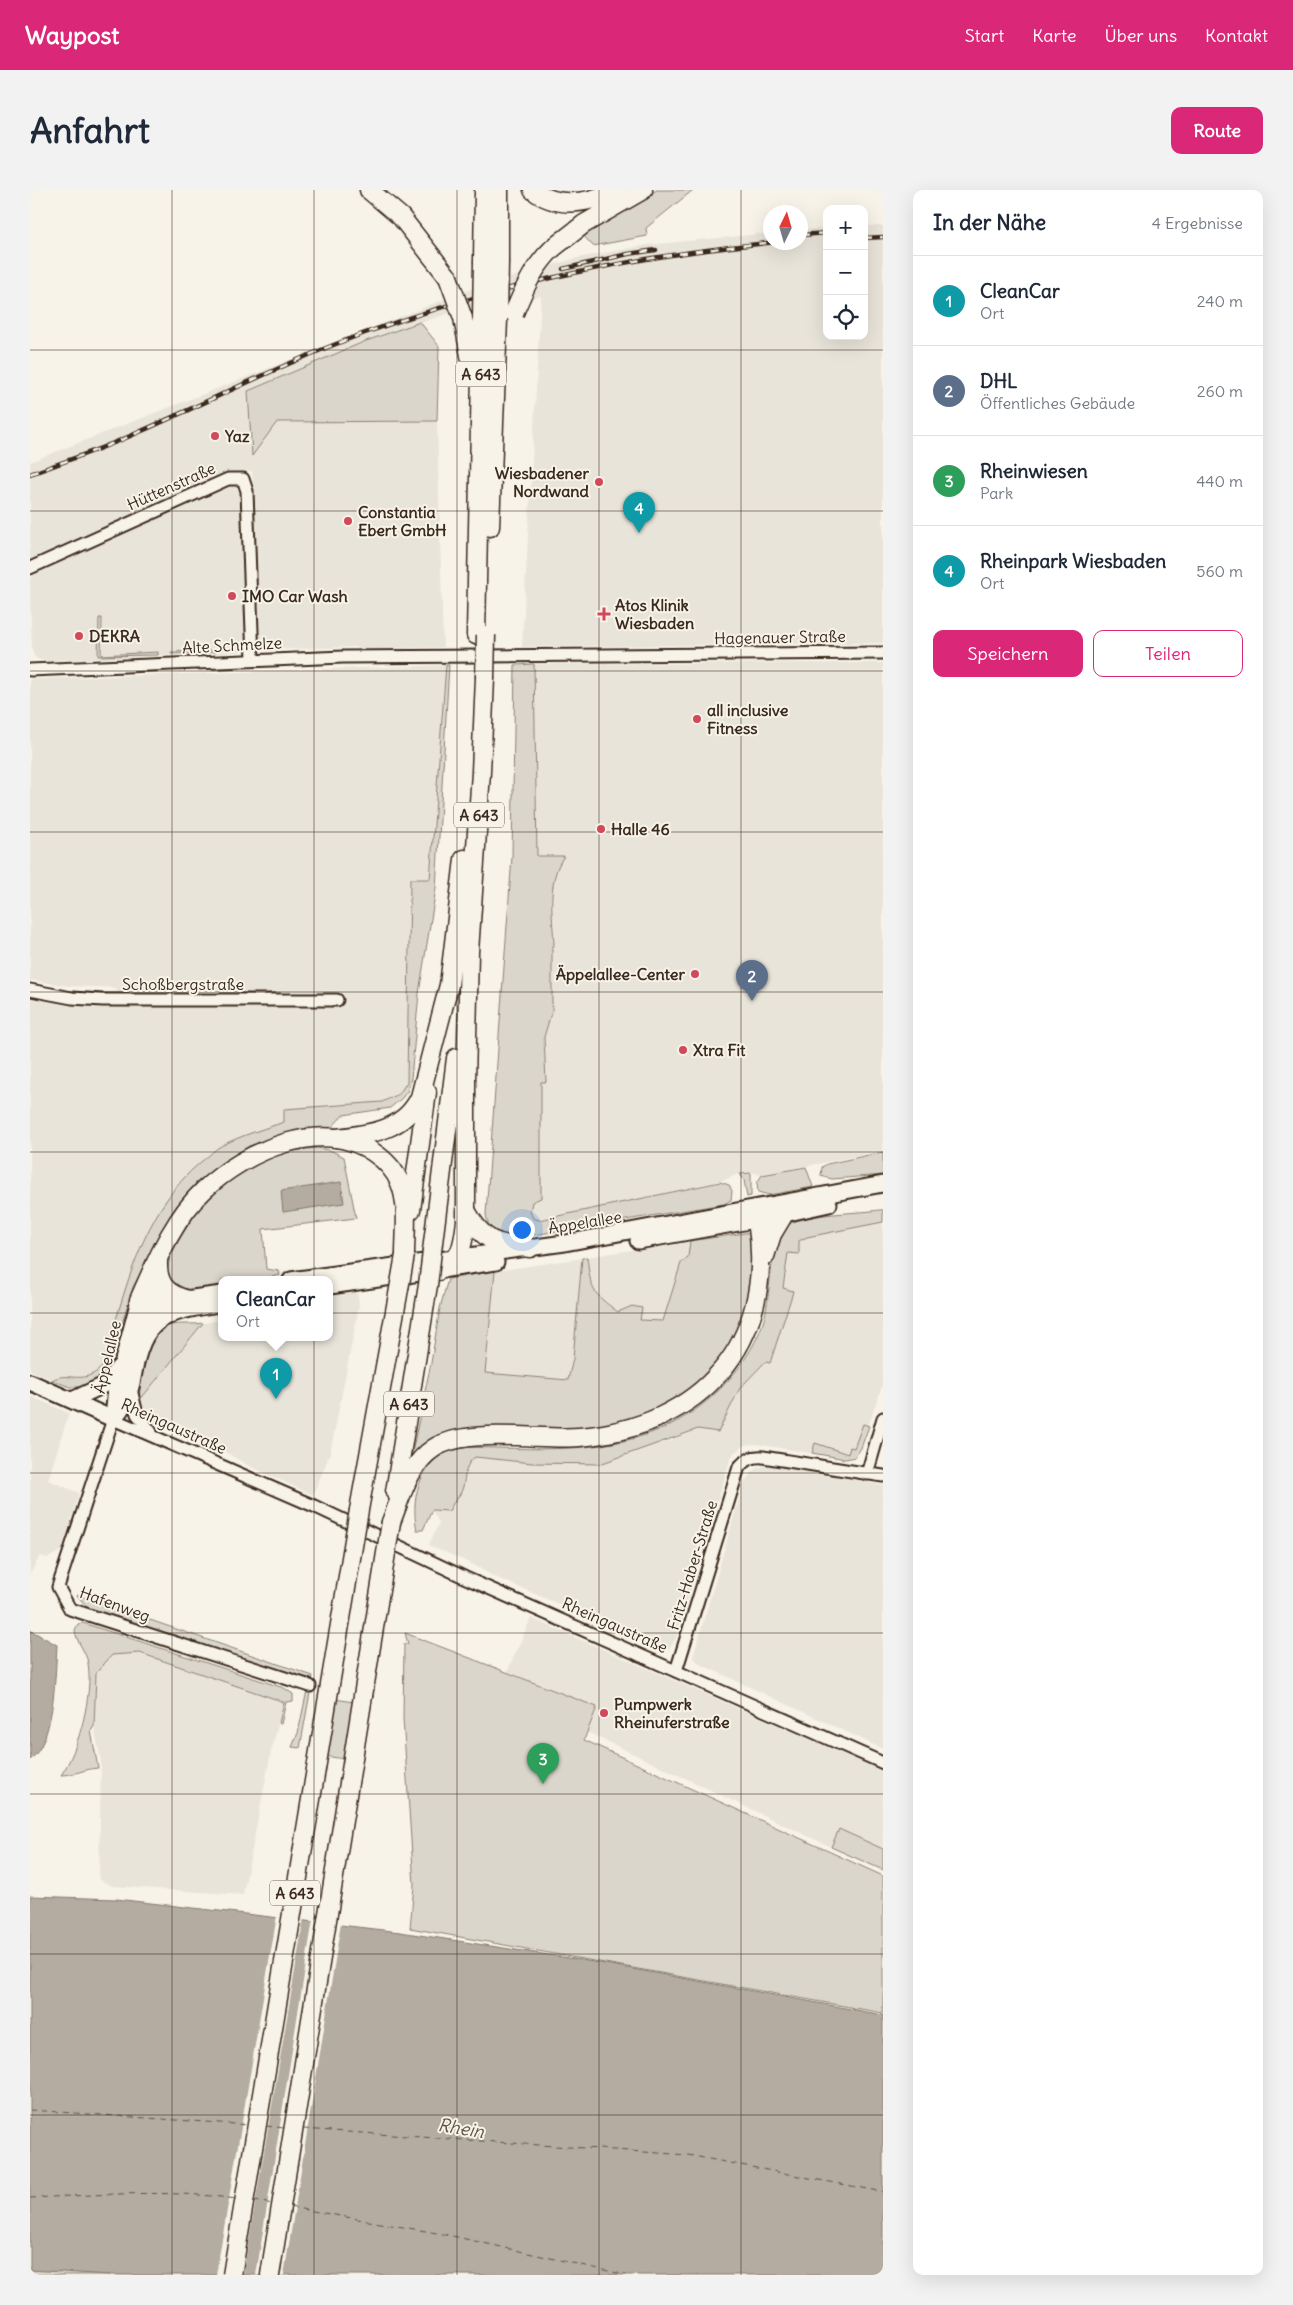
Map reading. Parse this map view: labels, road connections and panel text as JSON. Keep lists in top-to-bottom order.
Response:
{
  "streets": {
    "highway": ["A 643"],
    "main road": ["Äppelallee", "Rheingaustraße"],
    "street": [
      "Hüttenstraße",
      "Hagenauer Straße",
      "Alte Schmelze",
      "Schoßbergstraße",
      "Fritz-Haber-Straße",
      "Hafenweg"
    ]
  },
  "crossings": [
    ["A 643", "Äppelallee"],
    ["Hüttenstraße", "Alte Schmelze"],
    ["Hagenauer Straße", "Alte Schmelze"],
    ["Äppelallee", "Rheingaustraße"],
    ["Äppelallee", "Hafenweg"],
    ["Rheingaustraße", "Fritz-Haber-Straße"],
    ["Rheingaustraße", "Hafenweg"]
  ],
  "water": ["Rhein"],
  "places": {
    "other": [
      "Yaz",
      "Wiesbadener Nordwand",
      "Constantia Ebert GmbH",
      "IMO Car Wash",
      "DEKRA",
      "all inclusive Fitness",
      "Halle 46",
      "Äppelallee-Center",
      "Xtra Fit",
      "Pumpwerk Rheinuferstraße"
    ],
    "health": ["Atos Klinik Wiesbaden"]
  },
  "north": "top",
  "page": {
    "header": "Waypost",
    "nav": [
      "Start",
      "Karte",
      "Über uns",
      "Kontakt"
    ],
    "buttons": [
      "Route",
      ["Speichern", "Teilen"]
    ],
    "title": "Anfahrt",
    "heading": ["In der Nähe", "4 Ergebnisse"],
    "map_buttons": ["+", "−"],
    "list": [
      {
        "mark": "1",
        "name": "CleanCar",
        "note": "Ort",
        "value": "240 m"
      },
      {
        "mark": "2",
        "name": "DHL",
        "note": "Öffentliches Gebäude",
        "value": "260 m"
      },
      {
        "mark": "3",
        "name": "Rheinwiesen",
        "note": "Park",
        "value": "440 m"
      },
      {
        "mark": "4",
        "name": "Rheinpark Wiesbaden",
        "note": "Ort",
        "value": "560 m"
      }
    ],
    "pins": [
      "4",
      "2",
      "1",
      "3"
    ],
    "popup": ["CleanCar", "Ort"]
  }
}
